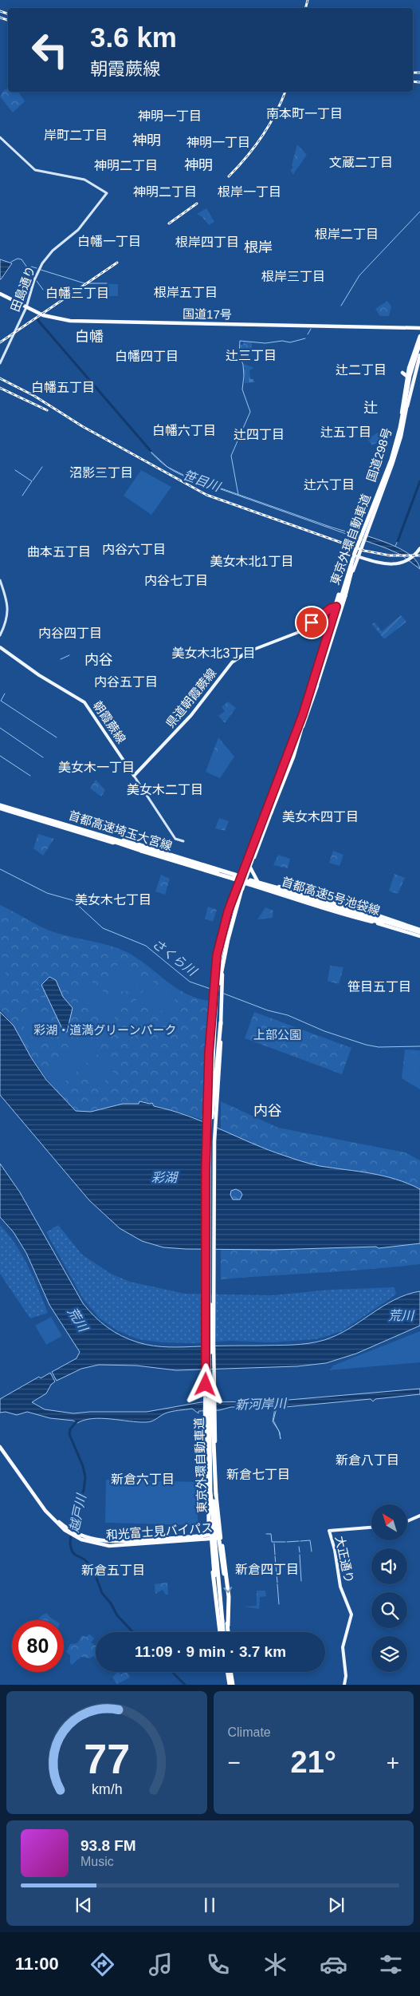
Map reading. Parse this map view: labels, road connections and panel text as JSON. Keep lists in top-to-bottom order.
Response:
{
  "streets": {
    "highway": [
      "国道17号",
      "国道298号",
      "東京外環自動車道",
      "首都高速埼玉大宮線",
      "首都高速5号池袋線",
      "和光富士見バイパス"
    ],
    "main road": [
      "田島通り",
      "県道朝霞蕨線",
      "朝霞蕨線",
      "大正通り"
    ]
  },
  "crossings": [
    ["田島通り", "国道17号"],
    ["国道298号", "東京外環自動車道"],
    ["国道298号", "県道朝霞蕨線"],
    ["国道298号", "首都高速埼玉大宮線"],
    ["国道298号", "首都高速5号池袋線"],
    ["国道298号", "和光富士見バイパス"],
    ["県道朝霞蕨線", "朝霞蕨線"],
    ["首都高速埼玉大宮線", "首都高速5号池袋線"]
  ],
  "districts": [
    "南本町一丁目",
    "神明一丁目",
    "岸町二丁目",
    "神明",
    "神明一丁目",
    "文蔵二丁目",
    "神明二丁目",
    "神明",
    "神明二丁目",
    "根岸一丁目",
    "根岸二丁目",
    "白幡一丁目",
    "根岸四丁目",
    "根岸",
    "根岸三丁目",
    "根岸五丁目",
    "白幡三丁目",
    "白幡",
    "辻三丁目",
    "白幡四丁目",
    "辻二丁目",
    "白幡五丁目",
    "辻",
    "白幡六丁目",
    "辻五丁目",
    "辻四丁目",
    "沼影三丁目",
    "辻六丁目",
    "内谷六丁目",
    "曲本五丁目",
    "美女木北1丁目",
    "内谷七丁目",
    "内谷四丁目",
    "美女木北3丁目",
    "内谷",
    "内谷五丁目",
    "美女木一丁目",
    "美女木二丁目",
    "美女木四丁目",
    "美女木七丁目",
    "笹目五丁目",
    "内谷",
    "新倉八丁目",
    "新倉七丁目",
    "新倉六丁目",
    "新倉四丁目",
    "新倉五丁目"
  ],
  "water": [
    "笹目川",
    "さくら川",
    "彩湖",
    "荒川",
    "新河岸川",
    "越戸川"
  ],
  "parks": ["彩湖・道満グリーンパーク", "上部公園"],
  "north": "top left",
  "page": {
    "turn": ["3.6 km", "朝霞蕨線"],
    "limit": "80",
    "trip": "11:09 · 9 min · 3.7 km",
    "tile": "Climate",
    "heat": ["−", "21°", "+"],
    "song": ["93.8 FM", "Music"],
    "tabs": "11:00",
    "gauge": ["77", "km/h"]
  }
}
